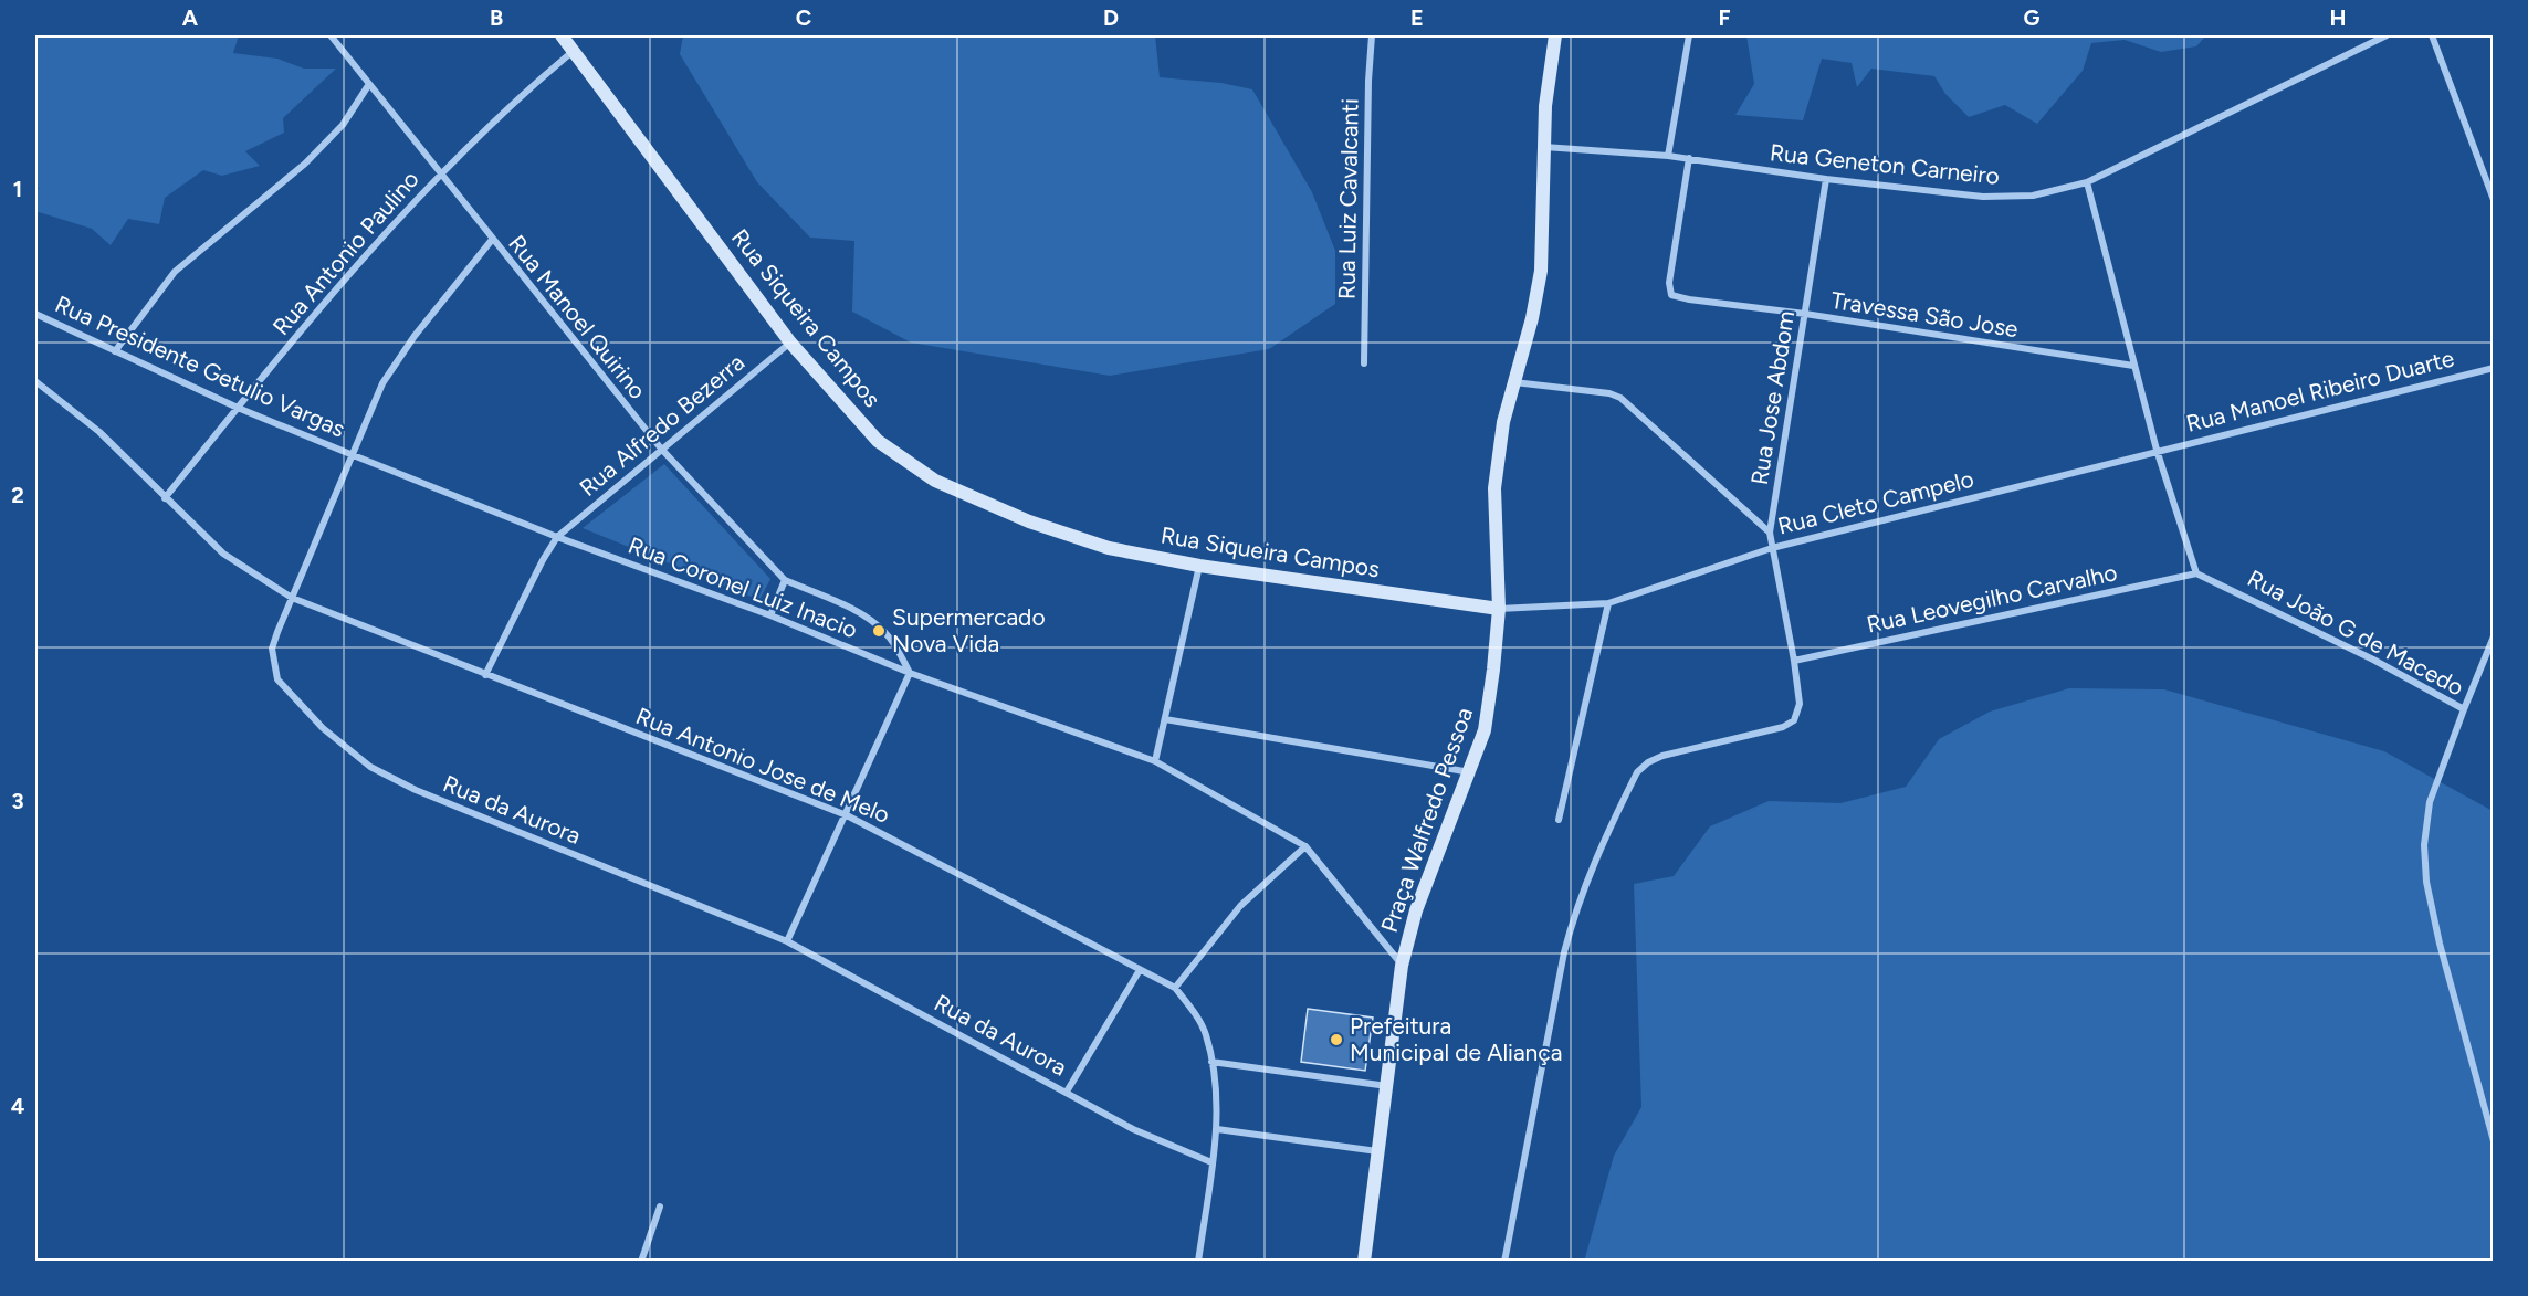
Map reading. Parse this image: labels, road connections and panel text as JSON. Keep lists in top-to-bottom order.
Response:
{
  "streets": {
    "main road": ["Rua Siqueira Campos", "Praça Walfredo Pessoa"],
    "street": [
      "Rua Geneton Carneiro",
      "Rua Luiz Cavalcanti",
      "Rua Antonio Paulino",
      "Travessa São Jose",
      "Rua Manoel Quirino",
      "Rua Presidente Getulio Vargas",
      "Rua Manoel Ribeiro Duarte",
      "Rua Jose Abdom",
      "Rua Alfredo Bezerra",
      "Rua Cleto Campelo",
      "Rua Coronel Luiz Inacio",
      "Rua Leovegilho Carvalho",
      "Rua João G de Macedo",
      "Rua Antonio Jose de Melo",
      "Rua da Aurora"
    ]
  },
  "crossings": [
    ["Rua Geneton Carneiro", "Travessa São Jose"],
    ["Rua Geneton Carneiro", "Rua Jose Abdom"],
    ["Rua Geneton Carneiro", "Praça Walfredo Pessoa"],
    ["Rua Antonio Paulino", "Rua Manoel Quirino"],
    ["Rua Antonio Paulino", "Rua Siqueira Campos"],
    ["Rua Antonio Paulino", "Rua Presidente Getulio Vargas"],
    ["Travessa São Jose", "Rua Jose Abdom"],
    ["Rua Manoel Quirino", "Rua Alfredo Bezerra"],
    ["Rua Manoel Quirino", "Rua da Aurora"],
    ["Rua Siqueira Campos", "Rua Alfredo Bezerra"],
    ["Rua Siqueira Campos", "Rua Cleto Campelo"],
    ["Rua Siqueira Campos", "Praça Walfredo Pessoa"],
    ["Rua Presidente Getulio Vargas", "Rua Coronel Luiz Inacio"],
    ["Rua Presidente Getulio Vargas", "Rua da Aurora"],
    ["Rua Manoel Ribeiro Duarte", "Rua Cleto Campelo"],
    ["Rua Jose Abdom", "Rua Cleto Campelo"],
    ["Rua Jose Abdom", "Rua Leovegilho Carvalho"],
    ["Rua Alfredo Bezerra", "Rua Coronel Luiz Inacio"],
    ["Rua Alfredo Bezerra", "Rua Antonio Jose de Melo"],
    ["Rua Cleto Campelo", "Praça Walfredo Pessoa"],
    ["Rua Coronel Luiz Inacio", "Rua da Aurora"],
    ["Rua Coronel Luiz Inacio", "Praça Walfredo Pessoa"],
    ["Rua Leovegilho Carvalho", "Rua João G de Macedo"],
    ["Rua Antonio Jose de Melo", "Rua da Aurora"]
  ],
  "places": ["Supermercado Nova Vida", "Prefeitura Municipal de Aliança"],
  "grid": {
    "columns": [
      "A",
      "B",
      "C",
      "D",
      "E",
      "F",
      "G",
      "H"
    ],
    "rows": [
      "1",
      "2",
      "3",
      "4"
    ]
  }
}
